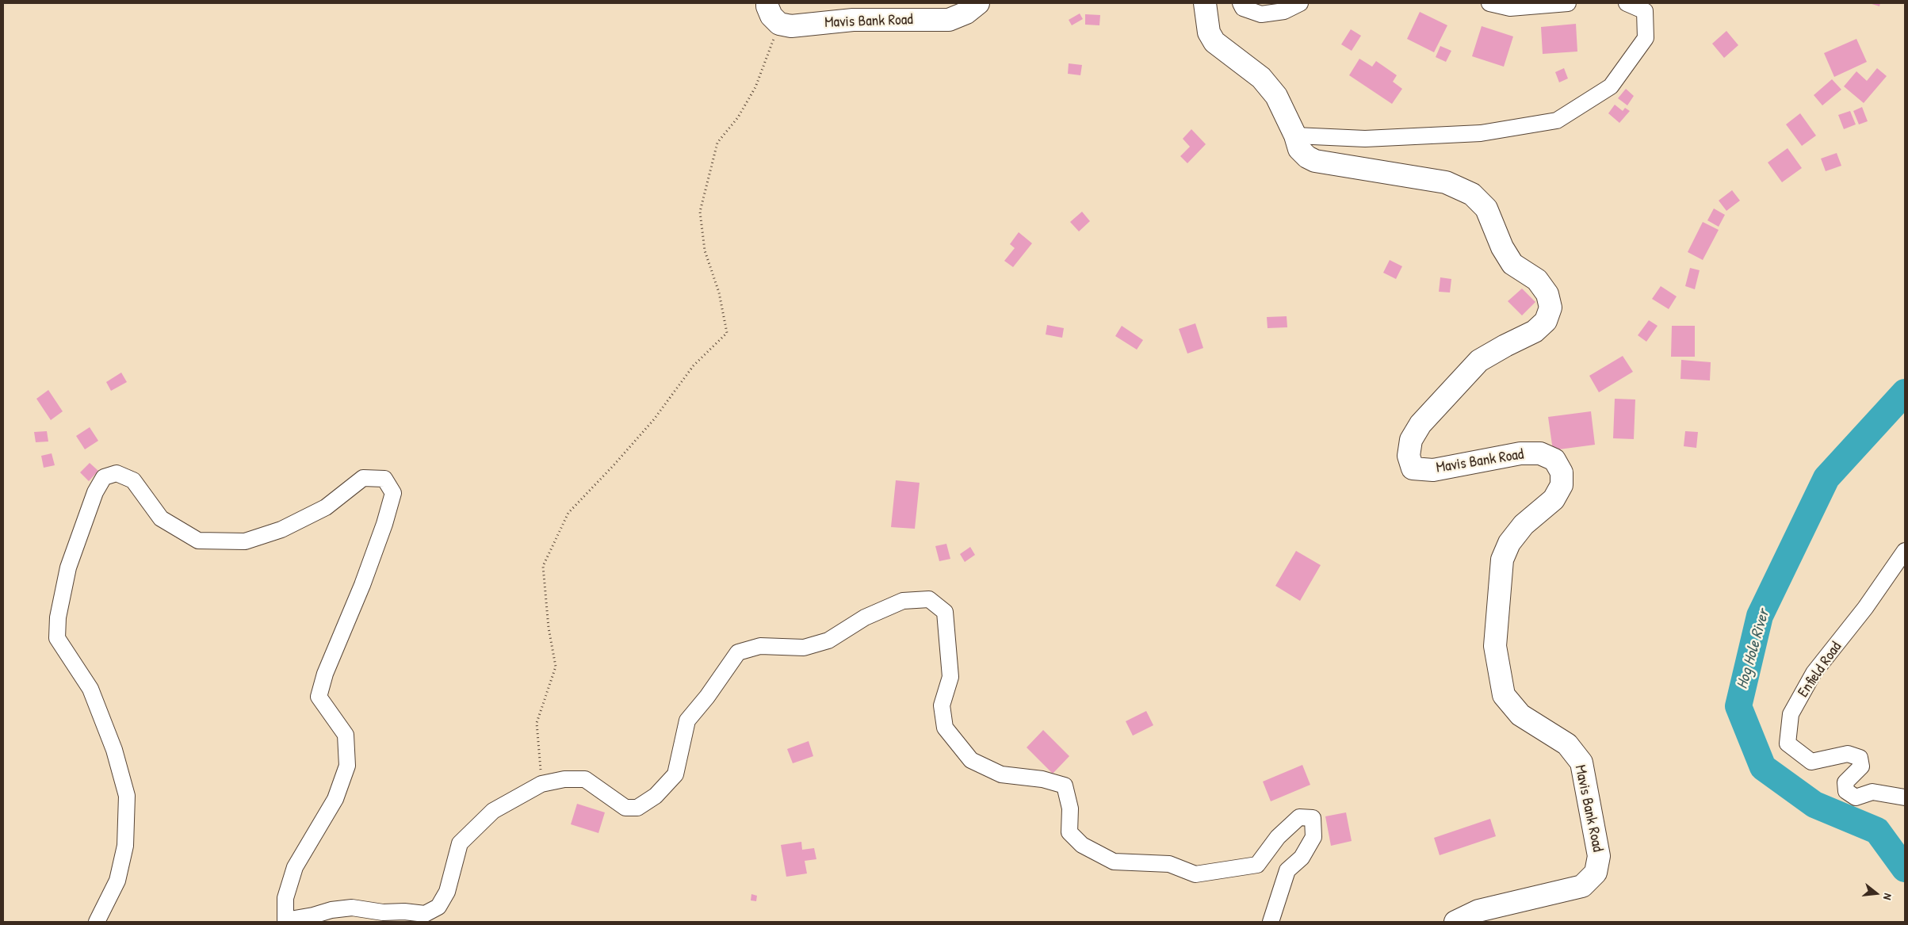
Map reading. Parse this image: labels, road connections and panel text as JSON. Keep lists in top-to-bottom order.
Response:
{
  "streets": {
    "street": ["Mavis Bank Road", "Enfield Road"]
  },
  "water": ["Hog Hole River"],
  "north": "right"
}
